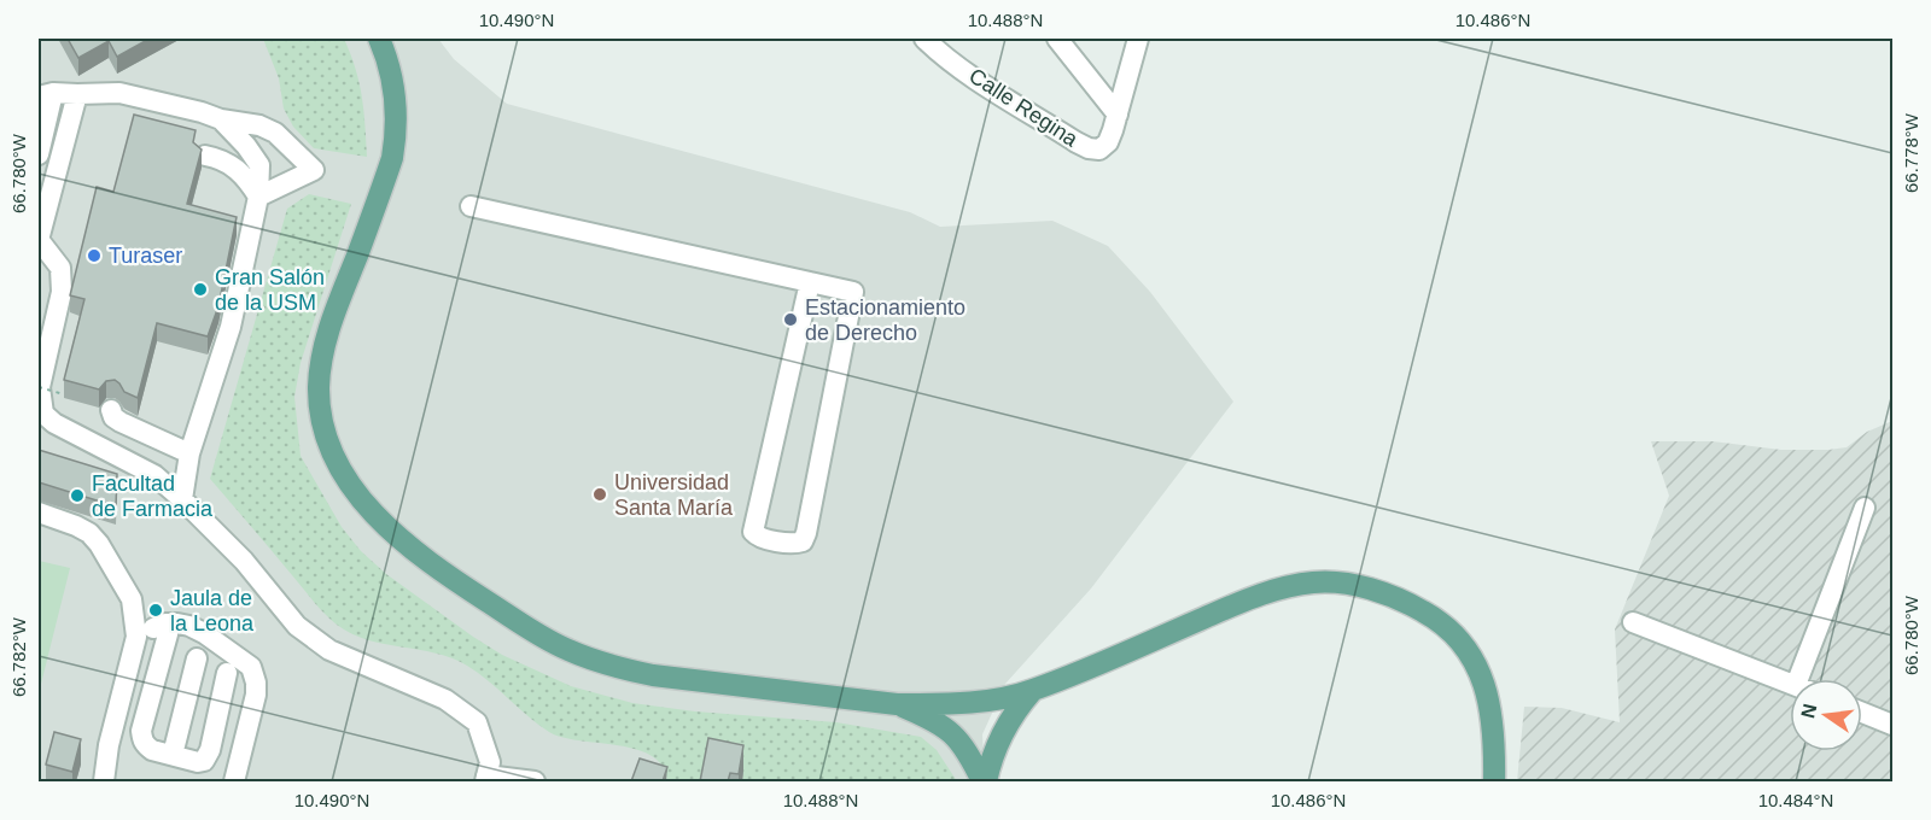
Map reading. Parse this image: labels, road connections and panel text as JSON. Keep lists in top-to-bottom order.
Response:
{
  "streets": {
    "street": ["Calle Regina"]
  },
  "places": [
    "Turaser",
    "Gran Salón de la USM",
    "Estacionamiento de Derecho",
    "Universidad Santa María",
    "Facultad de Farmacia",
    "Jaula de la Leona"
  ],
  "north": "left",
  "coordinates": [
    "10.490°N",
    "10.488°N",
    "10.486°N",
    "66.778°W",
    "66.780°W",
    "66.782°W",
    "10.484°N"
  ]
}
